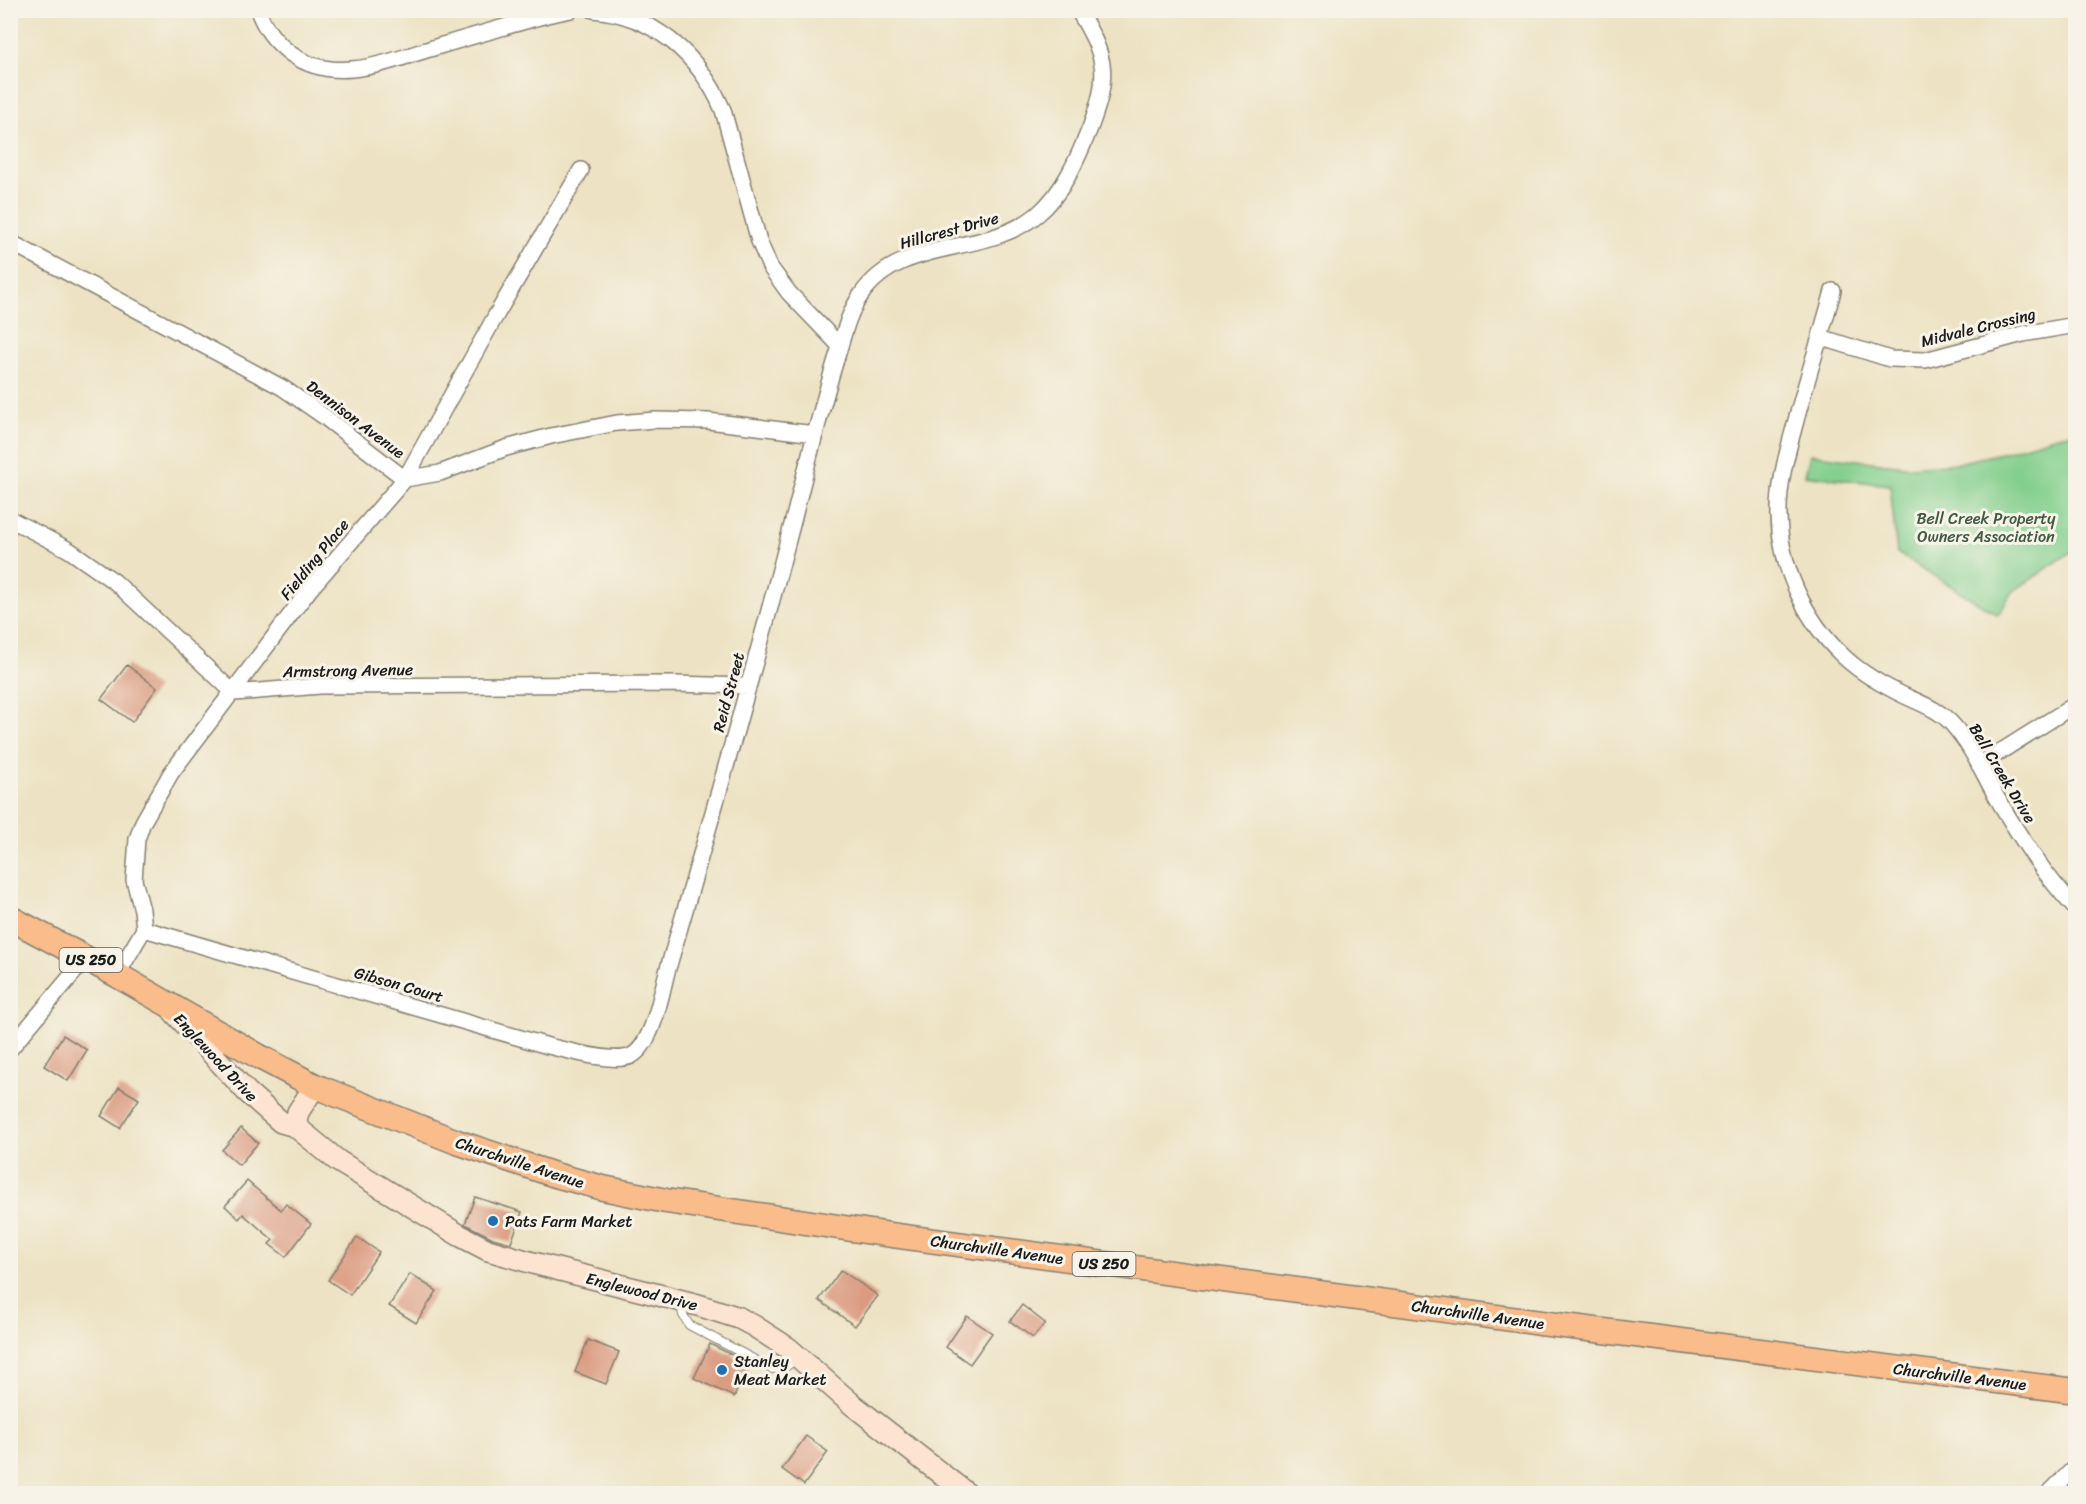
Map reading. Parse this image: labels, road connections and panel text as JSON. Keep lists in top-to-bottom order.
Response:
{
  "streets": {
    "main road": ["US 250", "Churchville Avenue"],
    "street": [
      "Hillcrest Drive",
      "Midvale Crossing",
      "Dennison Avenue",
      "Fielding Place",
      "Armstrong Avenue",
      "Reid Street",
      "Bell Creek Drive",
      "Gibson Court",
      "Englewood Drive"
    ]
  },
  "crossings": [
    ["Hillcrest Drive", "Reid Street"],
    ["Midvale Crossing", "Bell Creek Drive"],
    ["Dennison Avenue", "Fielding Place"],
    ["Dennison Avenue", "Reid Street"],
    ["Fielding Place", "Armstrong Avenue"],
    ["Fielding Place", "Gibson Court"],
    ["Armstrong Avenue", "Reid Street"],
    ["Reid Street", "Gibson Court"],
    ["Englewood Drive", "Churchville Avenue"]
  ],
  "parks": ["Bell Creek Property Owners Association"],
  "places": ["Pats Farm Market", "Stanley Meat Market"]
}
